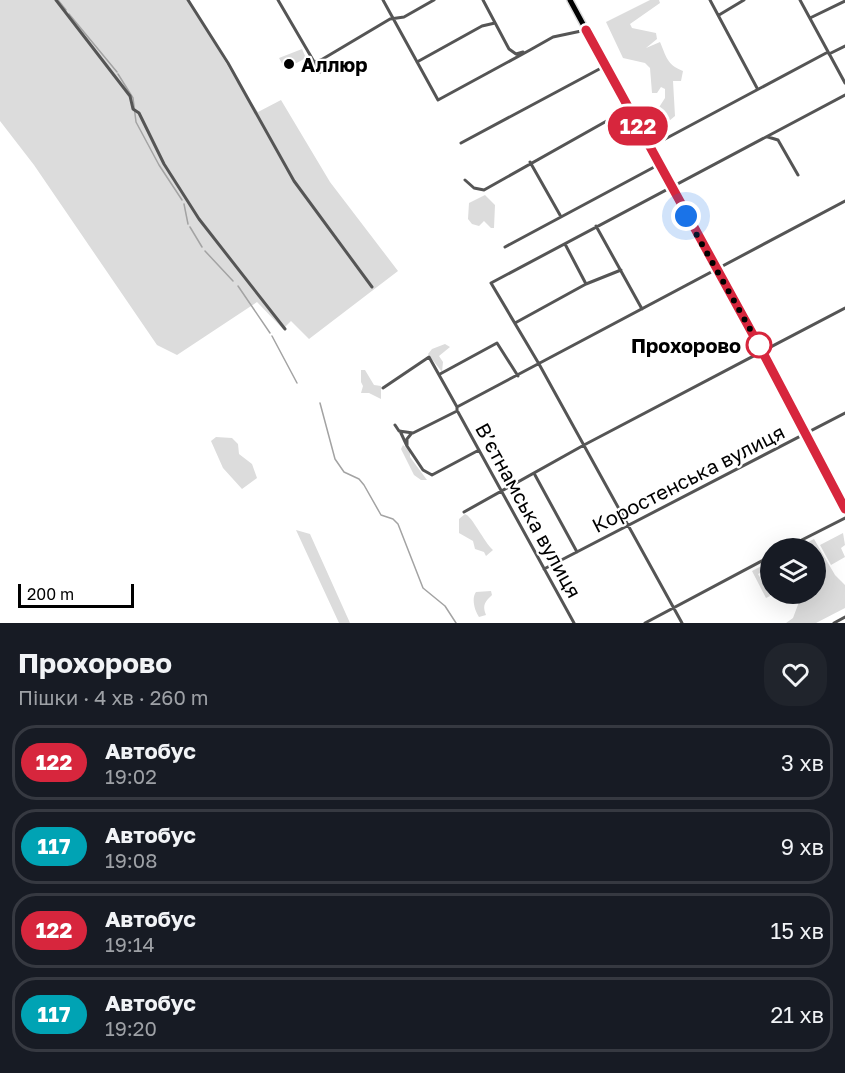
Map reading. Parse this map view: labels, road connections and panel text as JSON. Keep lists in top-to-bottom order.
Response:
{
  "streets": {
    "street": ["Коростенська вулиця", "Вʼєтнамська вулиця"]
  },
  "crossings": [
    ["Коростенська вулиця", "Вʼєтнамська вулиця"]
  ],
  "places": ["Аллюр", "Прохорово"],
  "lines": ["bus line 122"],
  "scale_bar": "200 m",
  "page": {
    "on_map": "122",
    "scale": "200 m",
    "heading": ["Прохорово", "Пішки · 4 хв · 260 m"],
    "list": [
      {
        "mark": "122",
        "name": "Автобус",
        "note": "19:02",
        "value": "3 хв"
      },
      {
        "mark": "117",
        "name": "Автобус",
        "note": "19:08",
        "value": "9 хв"
      },
      {
        "mark": "122",
        "name": "Автобус",
        "note": "19:14",
        "value": "15 хв"
      },
      {
        "mark": "117",
        "name": "Автобус",
        "note": "19:20",
        "value": "21 хв"
      }
    ]
  }
}
